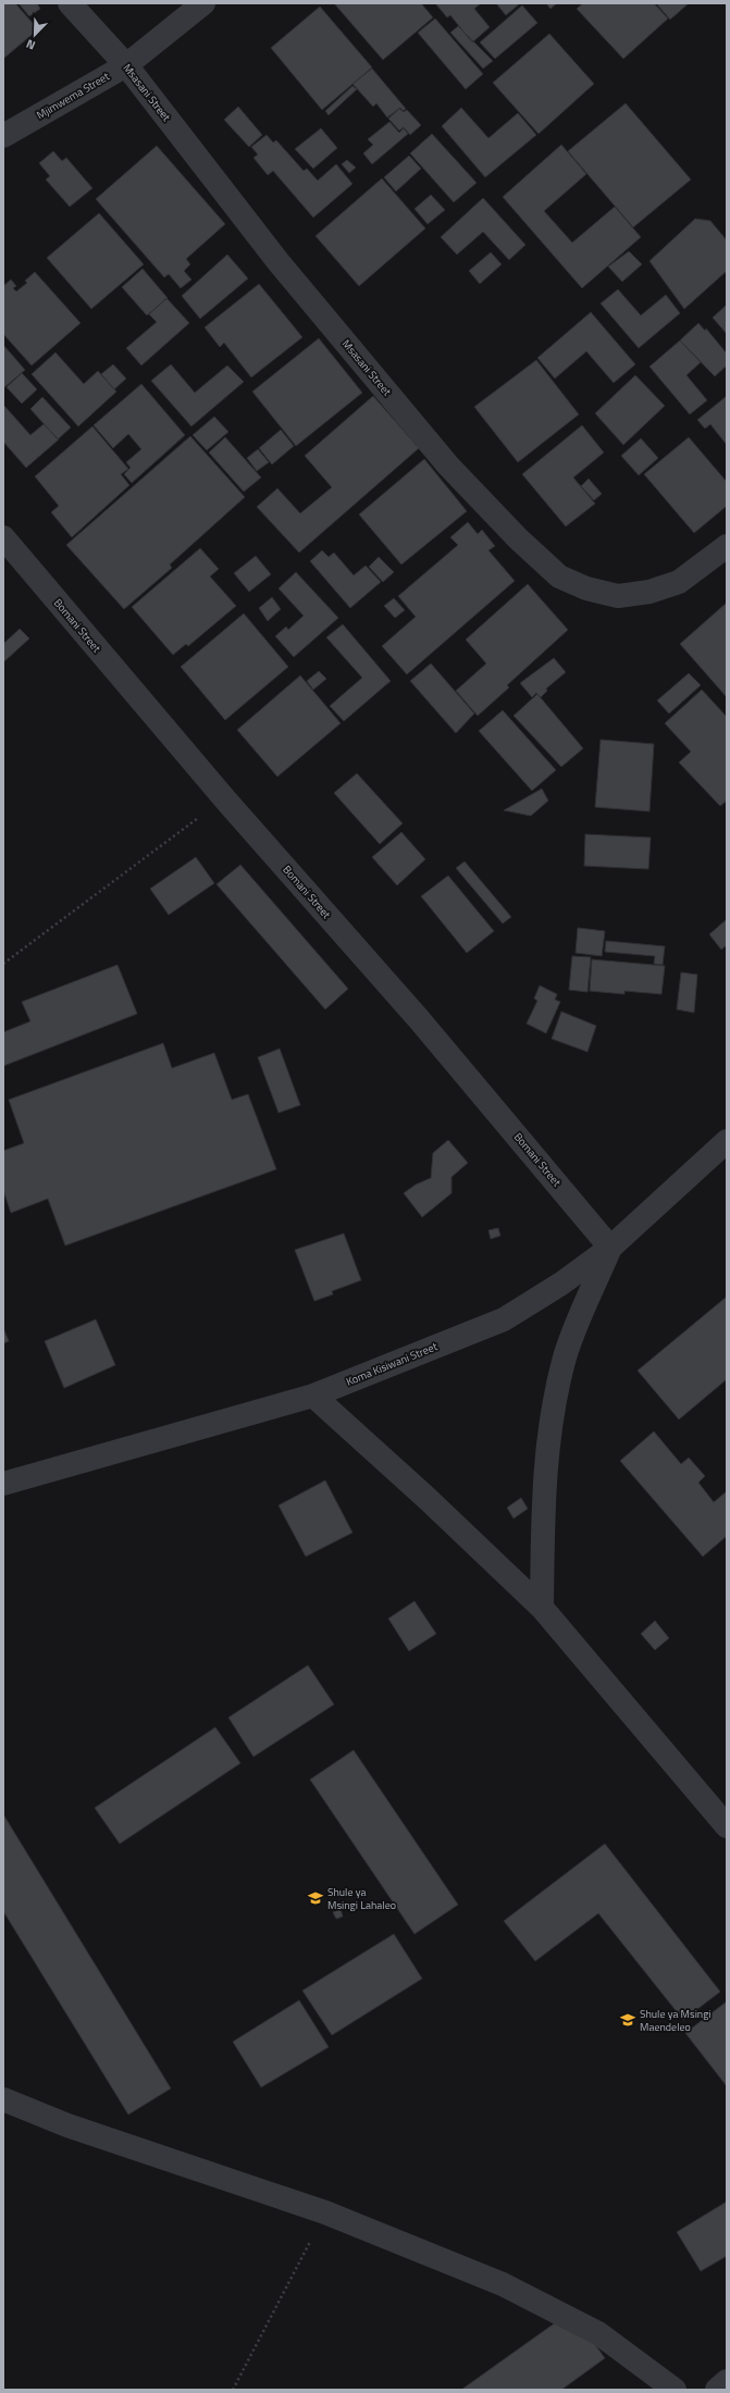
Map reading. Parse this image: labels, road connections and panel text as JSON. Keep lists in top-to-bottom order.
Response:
{
  "streets": {
    "street": [
      "Msasani Street",
      "Mjimwema Street",
      "Bomani Street",
      "Koma Kisiwani Street"
    ]
  },
  "crossings": [
    ["Msasani Street", "Mjimwema Street"],
    ["Bomani Street", "Koma Kisiwani Street"]
  ],
  "places": {
    "school or university": ["Shule ya Msingi Lahaleo", "Shule ya Msingi Maendeleo"]
  },
  "north": "bottom left"
}
